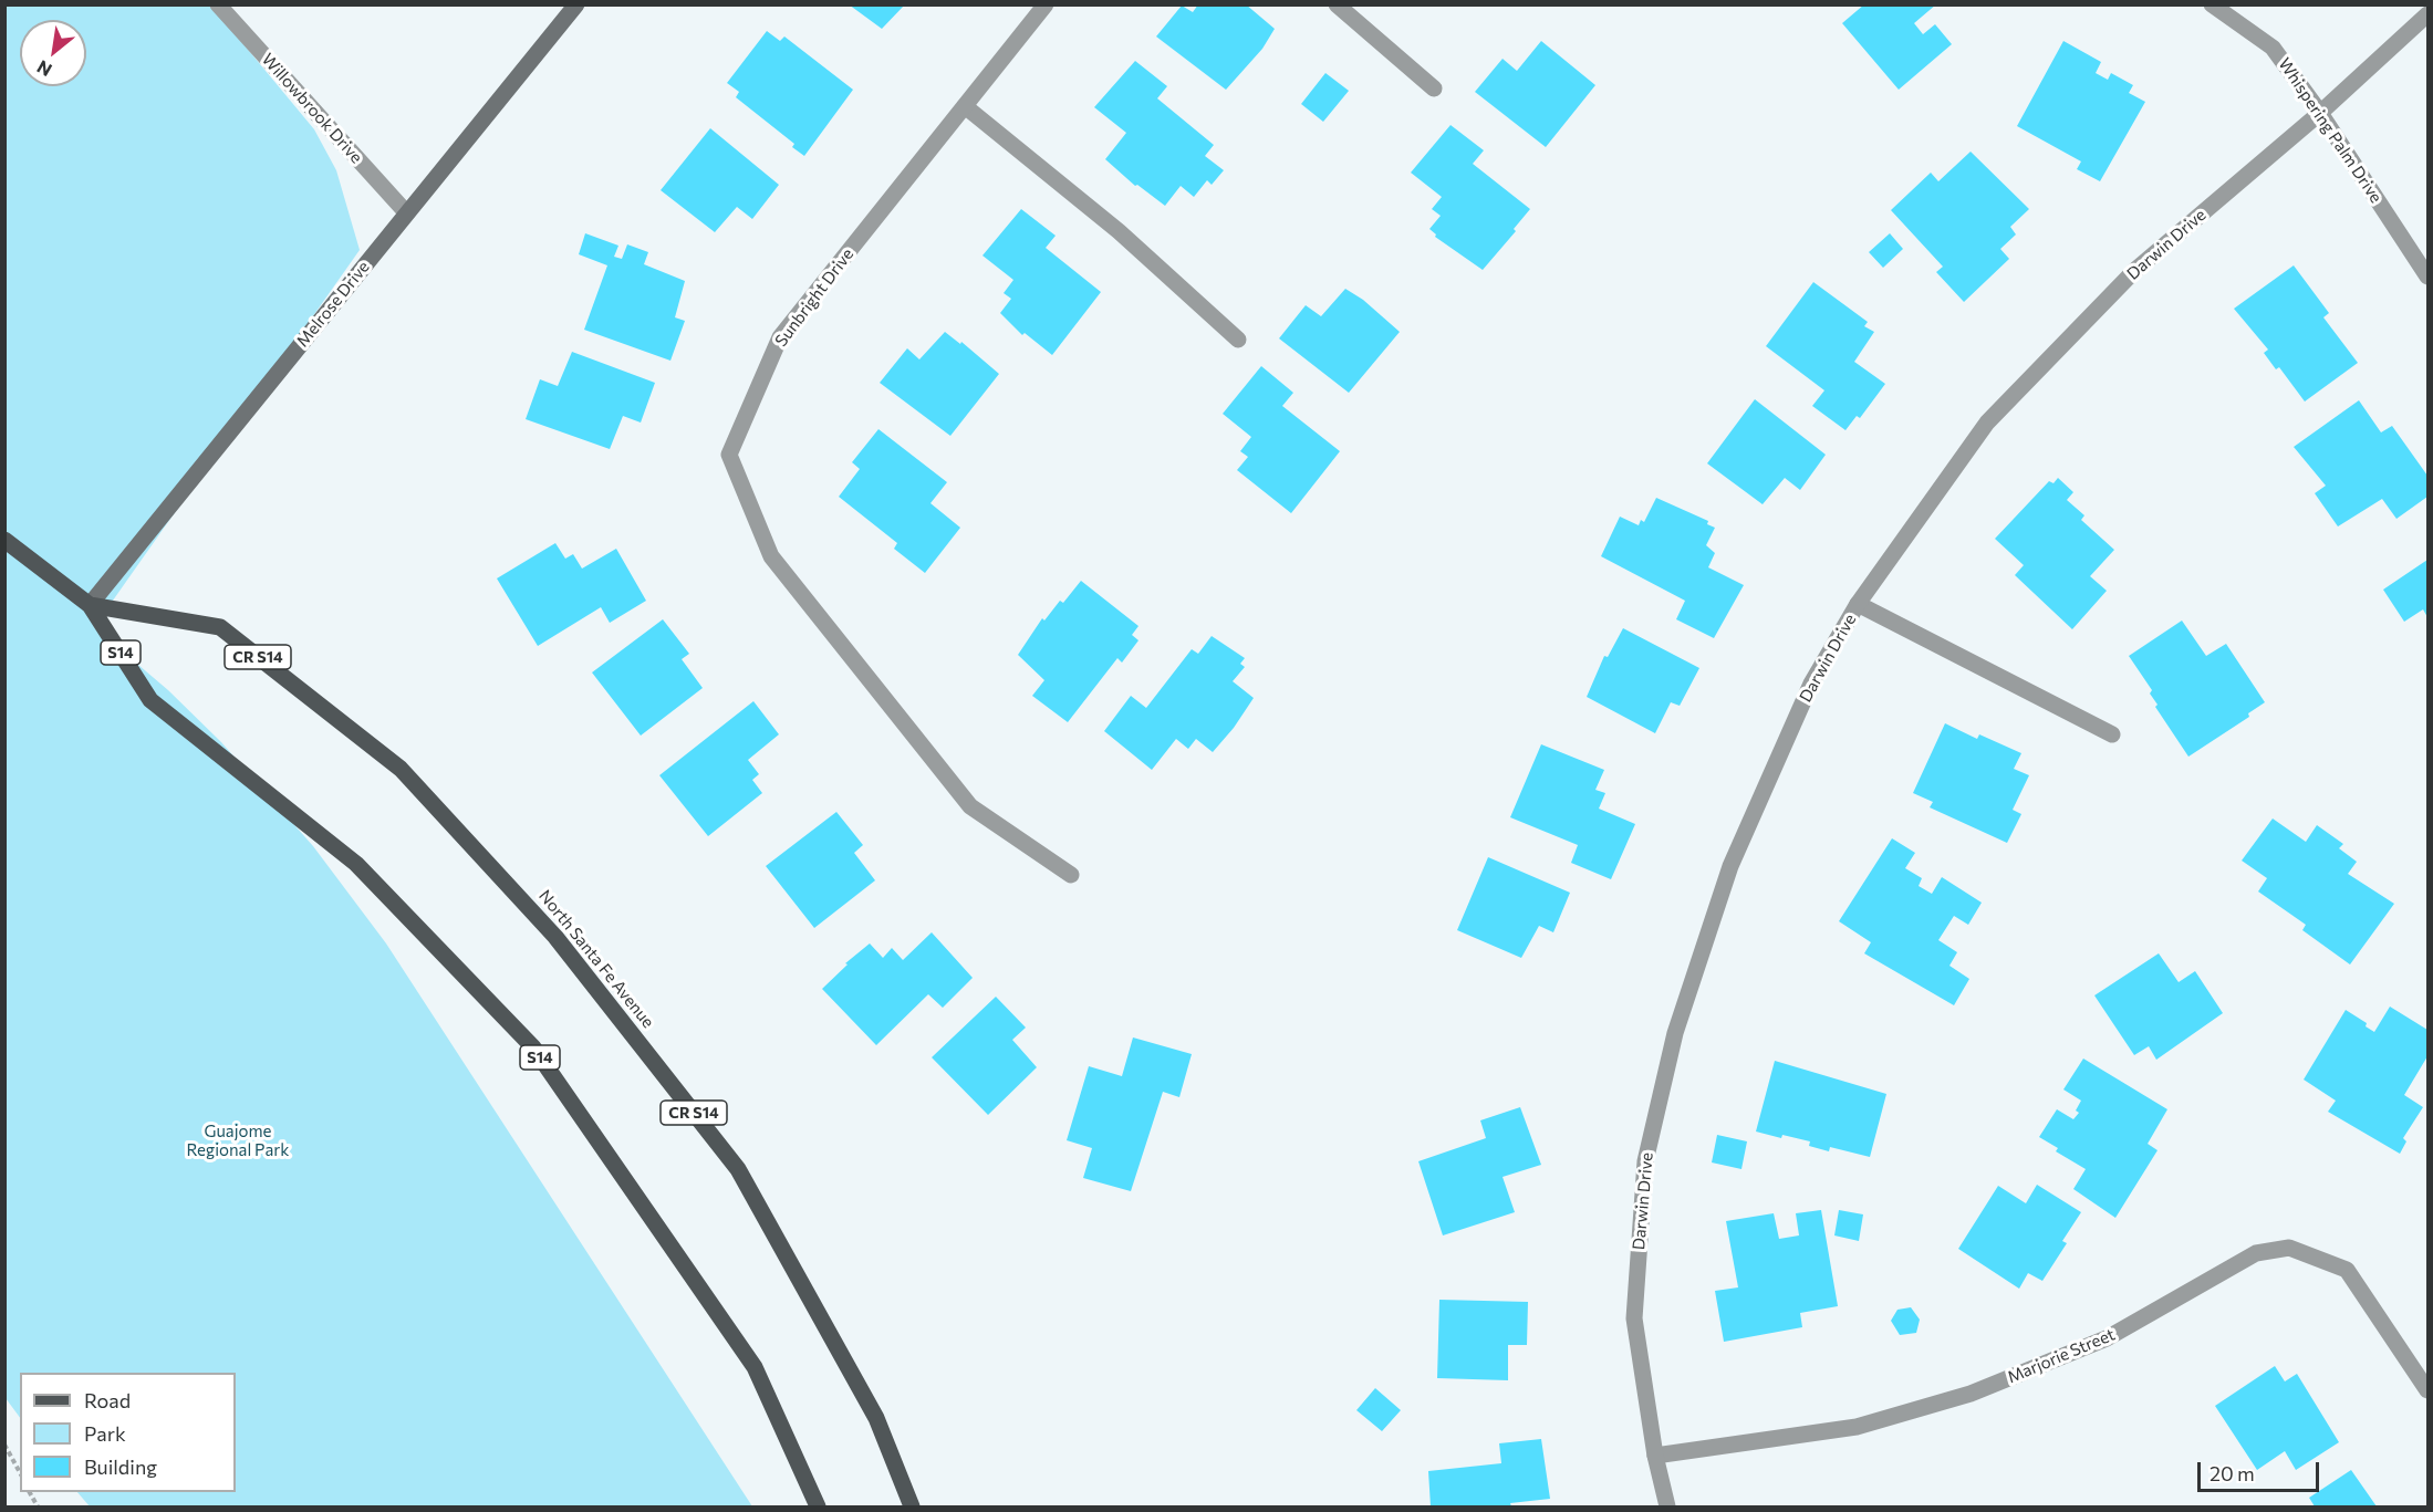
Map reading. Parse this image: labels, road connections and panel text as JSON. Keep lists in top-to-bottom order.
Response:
{
  "streets": {
    "main road": [
      "Melrose Drive",
      "S14",
      "CR S14",
      "North Santa Fe Avenue"
    ],
    "street": [
      "Willowbrook Drive",
      "Whispering Palm Drive",
      "Darwin Drive",
      "Sunbright Drive",
      "Marjorie Street"
    ]
  },
  "crossings": [
    ["Willowbrook Drive", "Melrose Drive"],
    ["Whispering Palm Drive", "Darwin Drive"],
    ["Darwin Drive", "Marjorie Street"],
    ["Melrose Drive", "North Santa Fe Avenue"]
  ],
  "parks": ["Guajome Regional Park"],
  "legend": ["Road", "Park", "Building"],
  "scale_bar": "20 m",
  "north": "bottom left"
}
